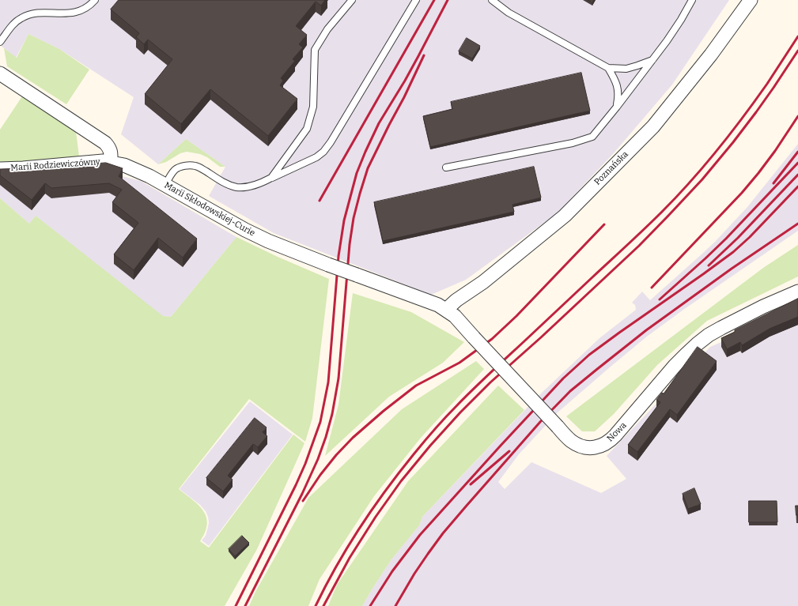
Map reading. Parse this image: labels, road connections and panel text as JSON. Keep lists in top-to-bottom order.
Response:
{
  "streets": {
    "street": [
      "Marii Rodziewiczówny",
      "Poznańska",
      "Marii Skłodowskiej-Curie",
      "Nowa"
    ]
  },
  "crossings": [
    ["Marii Rodziewiczówny", "Marii Skłodowskiej-Curie"],
    ["Poznańska", "Marii Skłodowskiej-Curie"],
    ["Poznańska", "Nowa"],
    ["Marii Skłodowskiej-Curie", "Nowa"]
  ]
}
